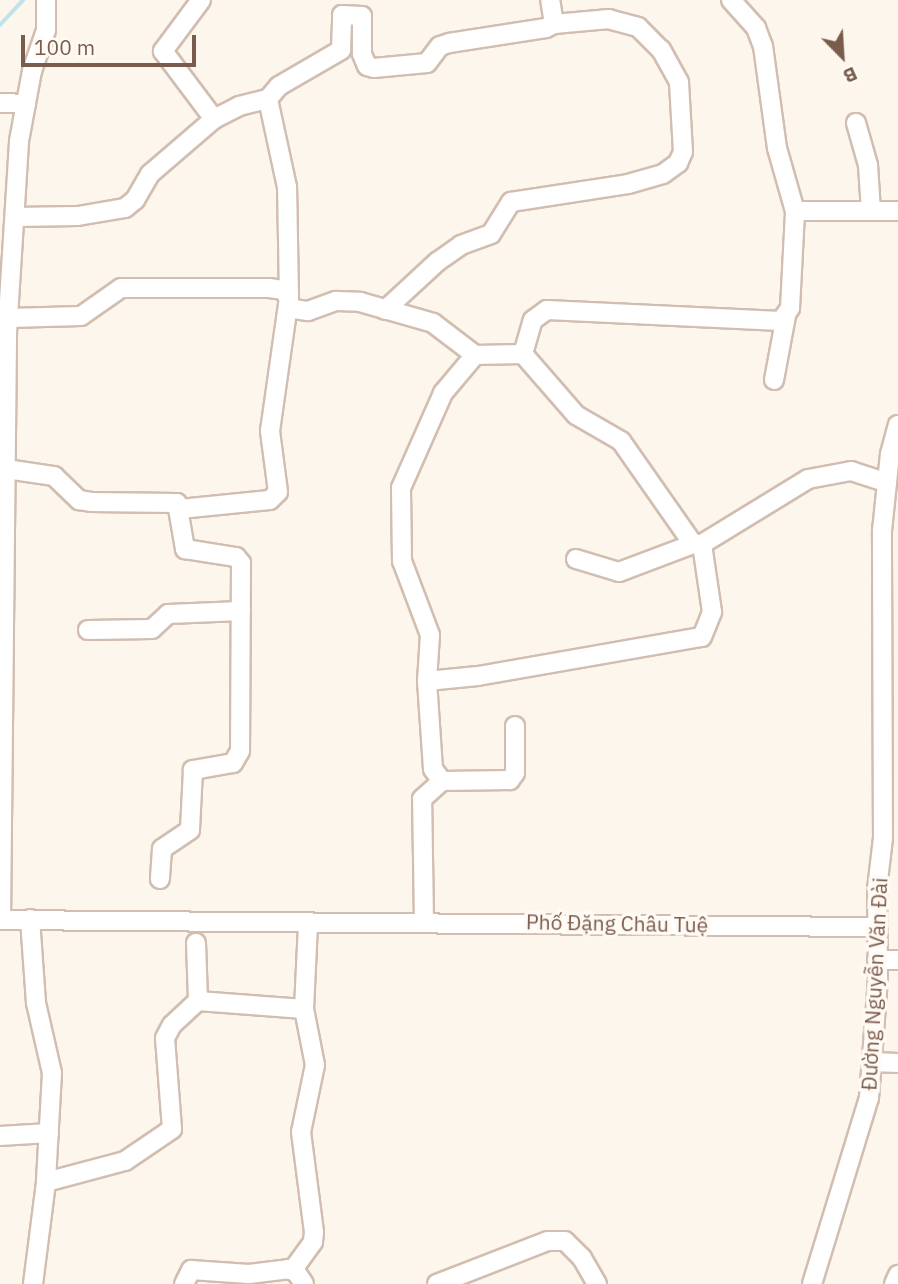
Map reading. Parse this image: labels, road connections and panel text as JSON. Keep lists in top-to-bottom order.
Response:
{
  "streets": {
    "street": ["Phố Đặng Châu Tuệ", "Đường Nguyễn Văn Đài"]
  },
  "crossings": [
    ["Phố Đặng Châu Tuệ", "Đường Nguyễn Văn Đài"]
  ],
  "scale_bar": "100 m",
  "north": "bottom right"
}
